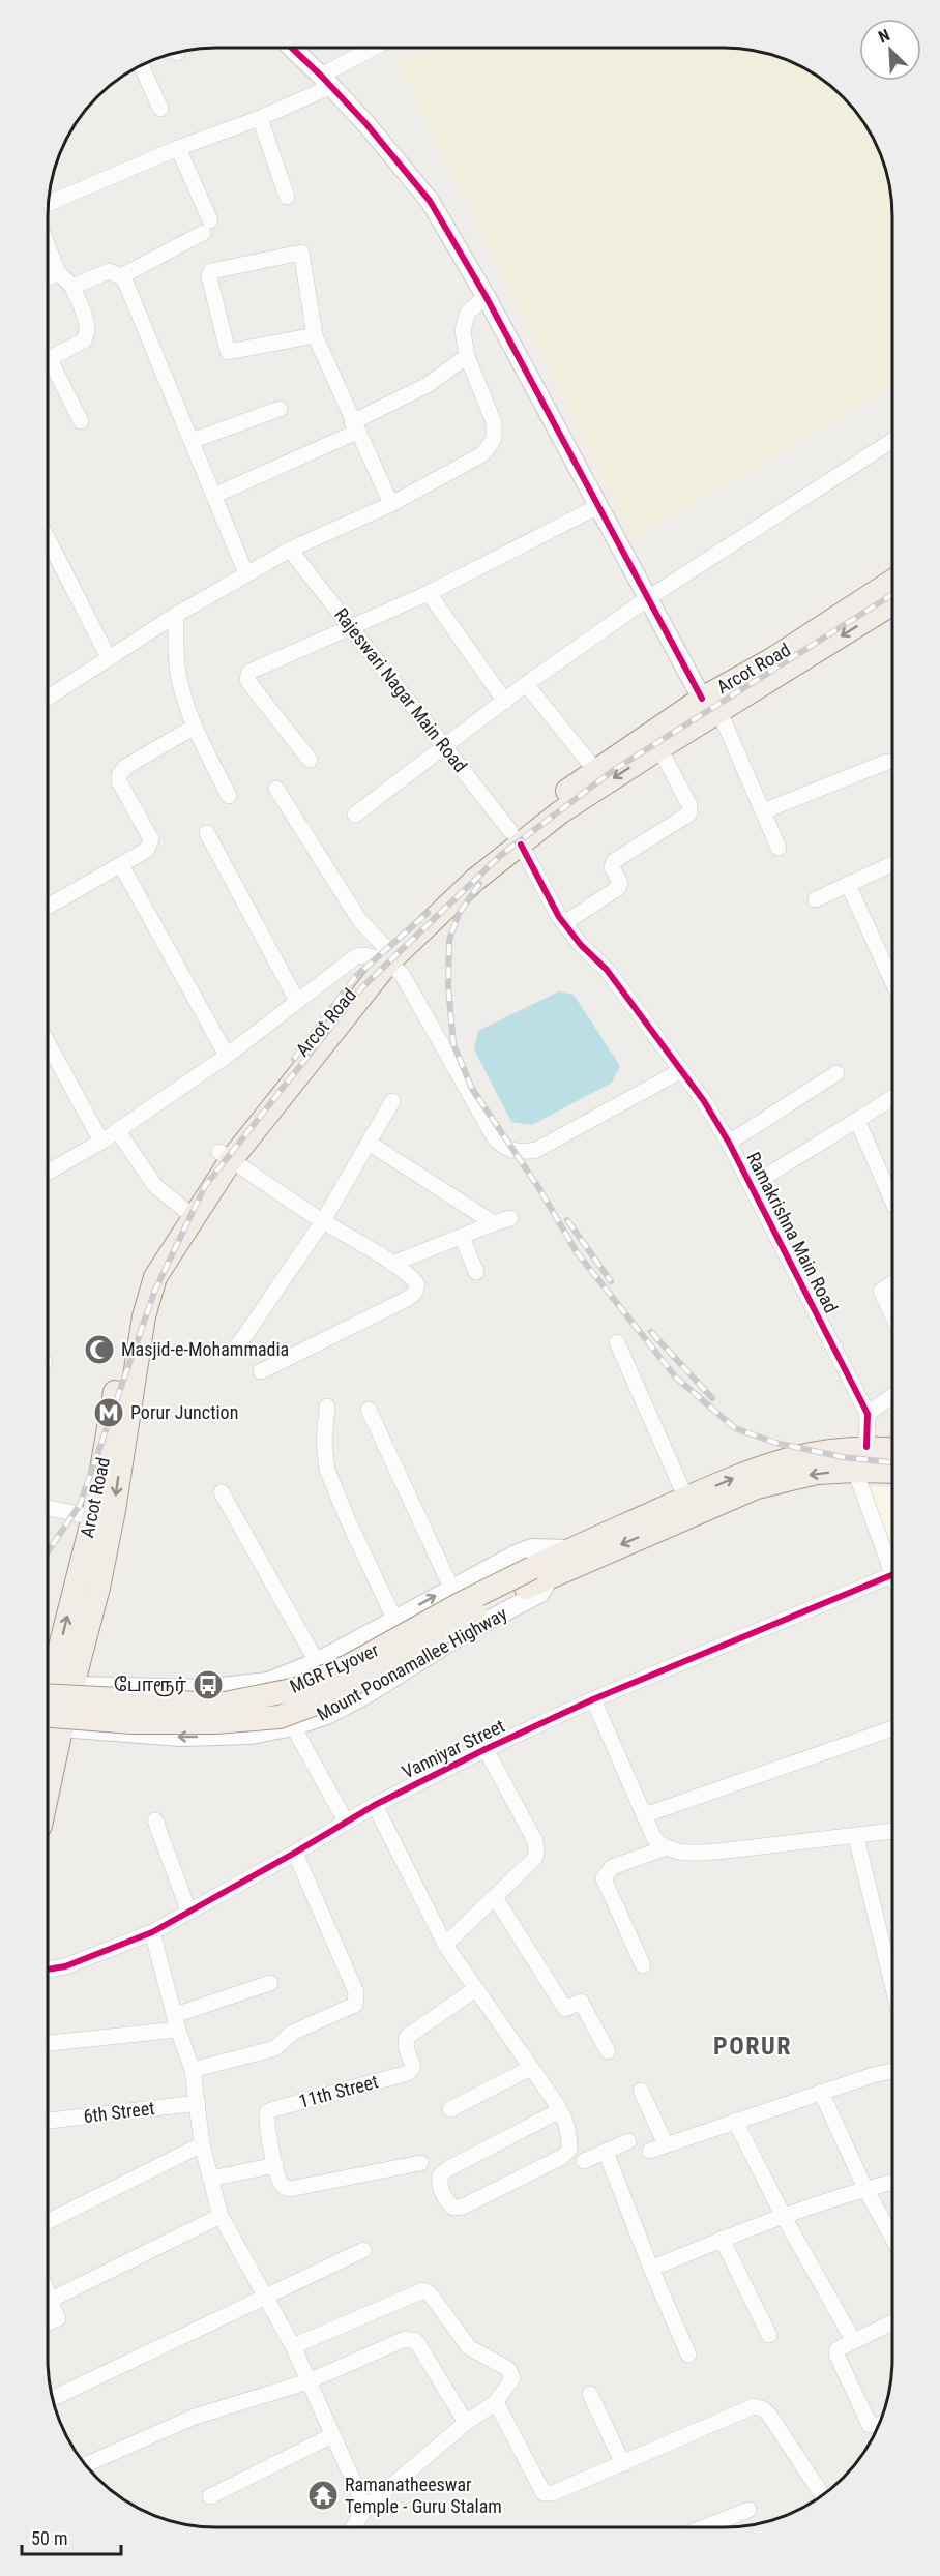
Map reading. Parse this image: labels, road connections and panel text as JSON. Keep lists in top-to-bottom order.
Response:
{
  "streets": {
    "main road": ["Arcot Road", "MGR FLyover"],
    "street": [
      "Rajeswari Nagar Main Road",
      "Ramakrishna Main Road",
      "Mount Poonamallee Highway",
      "Vanniyar Street",
      "11th Street",
      "6th Street"
    ]
  },
  "crossings": [
    ["Arcot Road", "Rajeswari Nagar Main Road"],
    ["Arcot Road", "MGR FLyover"],
    ["Rajeswari Nagar Main Road", "Ramakrishna Main Road"],
    ["Mount Poonamallee Highway", "MGR FLyover"]
  ],
  "districts": ["PORUR"],
  "places": {
    "mosque": ["Masjid-e-Mohammadia"],
    "metro station": ["Porur Junction"],
    "bus stop": ["போரூர்"],
    "temple": ["Ramanatheeswar Temple - Guru Stalam"]
  },
  "scale_bar": "50 m",
  "north": "top left"
}
